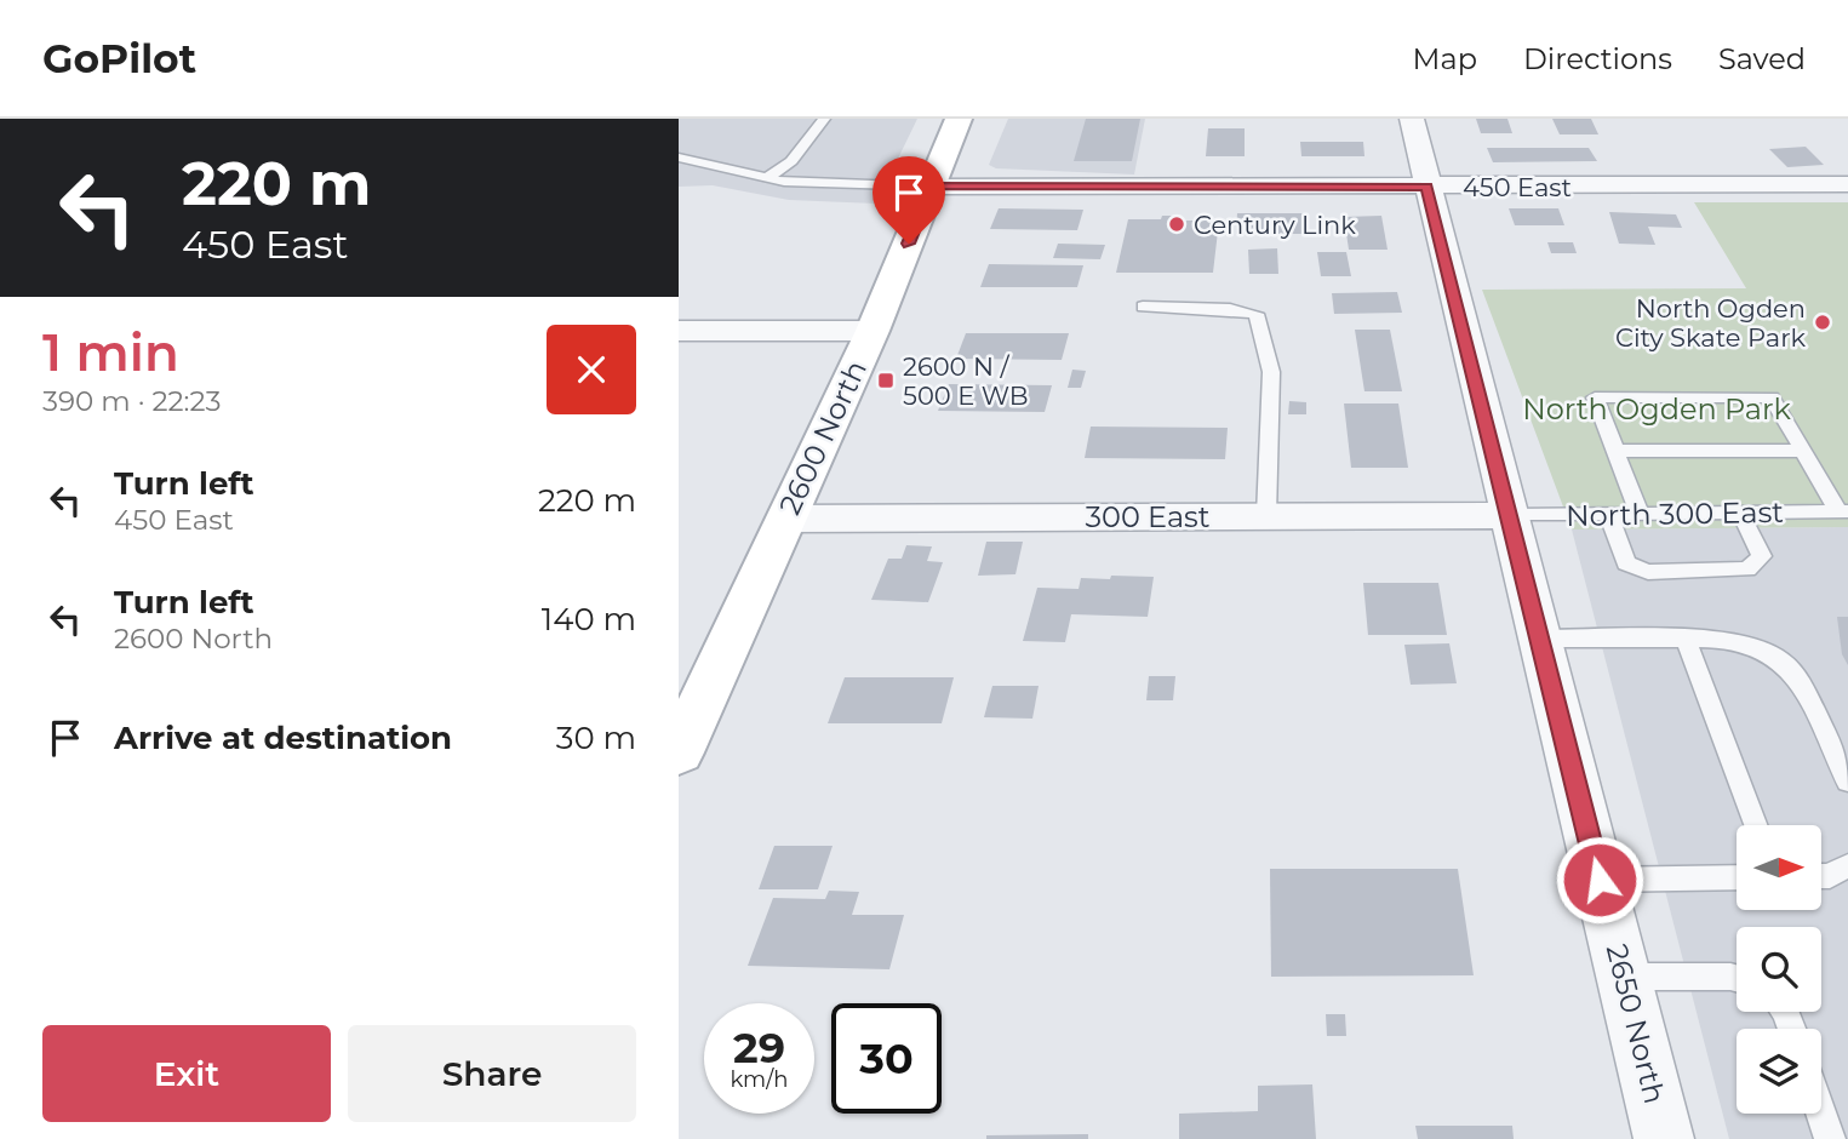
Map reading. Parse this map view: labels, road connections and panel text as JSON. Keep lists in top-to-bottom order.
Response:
{
  "streets": {
    "main road": ["2600 North"],
    "street": ["450 East", "300 East", "2650 North"],
    "lane": ["North 300 East"]
  },
  "crossings": [
    ["450 East", "2600 North"],
    ["450 East", "2650 North"],
    ["2600 North", "300 East"],
    ["North 300 East", "300 East"],
    ["North 300 East", "2650 North"],
    ["300 East", "2650 North"]
  ],
  "parks": ["North Ogden Park"],
  "places": {
    "other": ["Century Link", "North Ogden City Skate Park"],
    "transit": ["2600 N / 500 E WB"]
  },
  "north": "right",
  "page": {
    "header": "GoPilot",
    "nav": ["Map", "Directions", "Saved"],
    "turn": ["220 m", "450 East"],
    "heading": ["1 min", "390 m · 22:23"],
    "list": [
      {
        "name": "Turn left",
        "note": "450 East",
        "value": "220 m"
      },
      {
        "name": "Turn left",
        "note": "2600 North",
        "value": "140 m"
      },
      {
        "name": "Arrive at destination",
        "value": "30 m"
      }
    ],
    "speed": "29 km/h",
    "limit": "30",
    "buttons": ["Exit", "Share"]
  }
}
